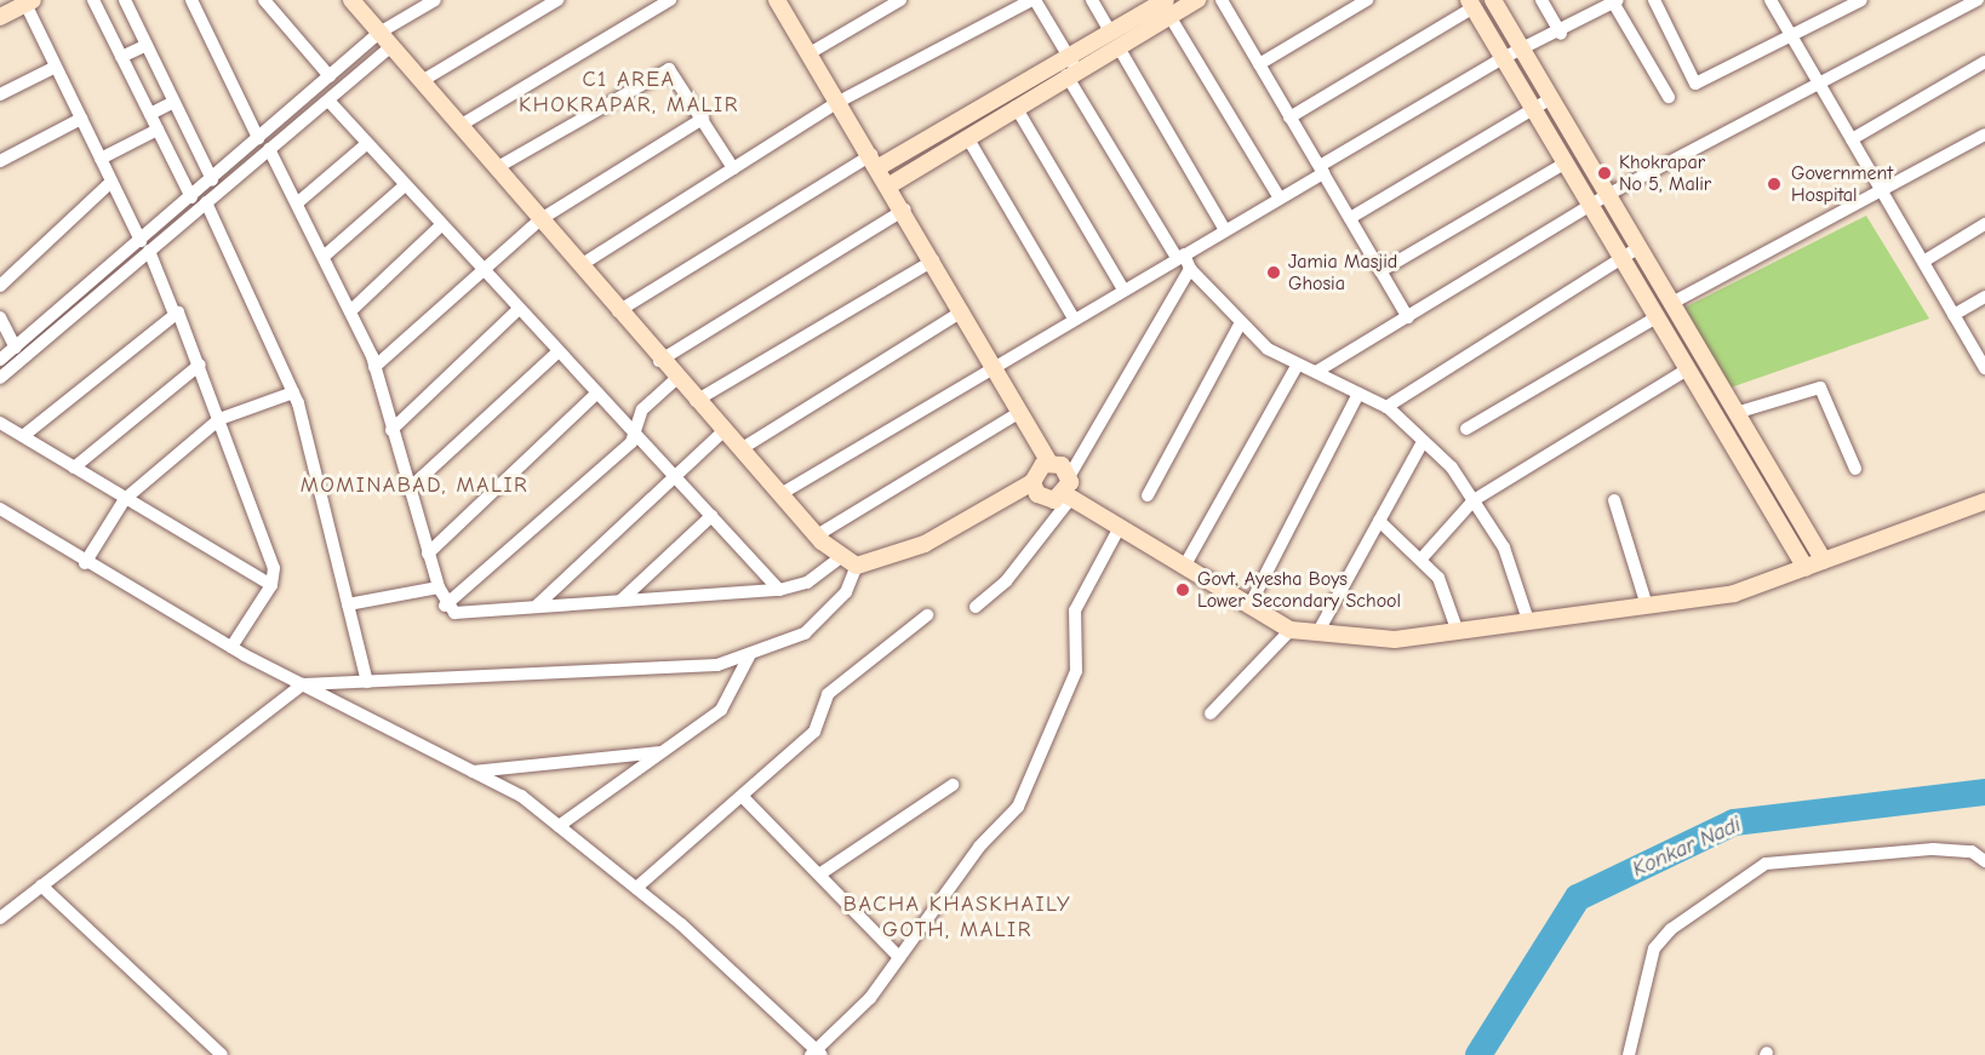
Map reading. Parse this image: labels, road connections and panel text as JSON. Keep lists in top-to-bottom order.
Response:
{
  "districts": ["C1 AREA KHOKRAPAR, MALIR", "MOMINABAD, MALIR", "BACHA KHASKHAILY GOTH, MALIR"],
  "water": ["Konkar Nadi"],
  "places": [
    "Khokrapar No 5, Malir",
    "Government Hospital",
    "Jamia Masjid Ghosia",
    "Govt. Ayesha Boys Lower Secondary School"
  ]
}
